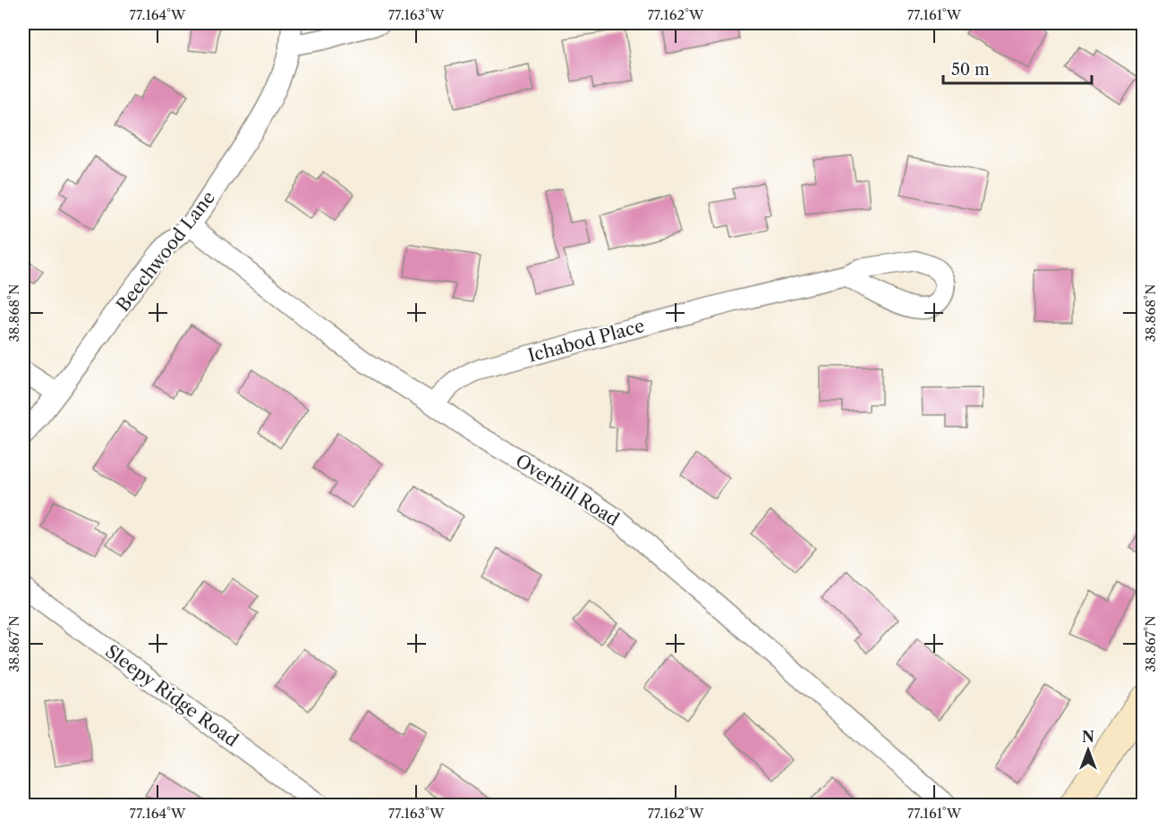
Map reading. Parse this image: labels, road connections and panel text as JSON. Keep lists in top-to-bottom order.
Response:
{
  "streets": {
    "street": [
      "Beechwood Lane",
      "Ichabod Place",
      "Overhill Road",
      "Sleepy Ridge Road"
    ]
  },
  "crossings": [
    ["Beechwood Lane", "Overhill Road"],
    ["Ichabod Place", "Overhill Road"]
  ],
  "scale_bar": "50 m",
  "north": "top",
  "coordinates": [
    "77.164°W",
    "77.163°W",
    "77.162°W",
    "77.161°W",
    "38.868°N",
    "38.867°N"
  ]
}
